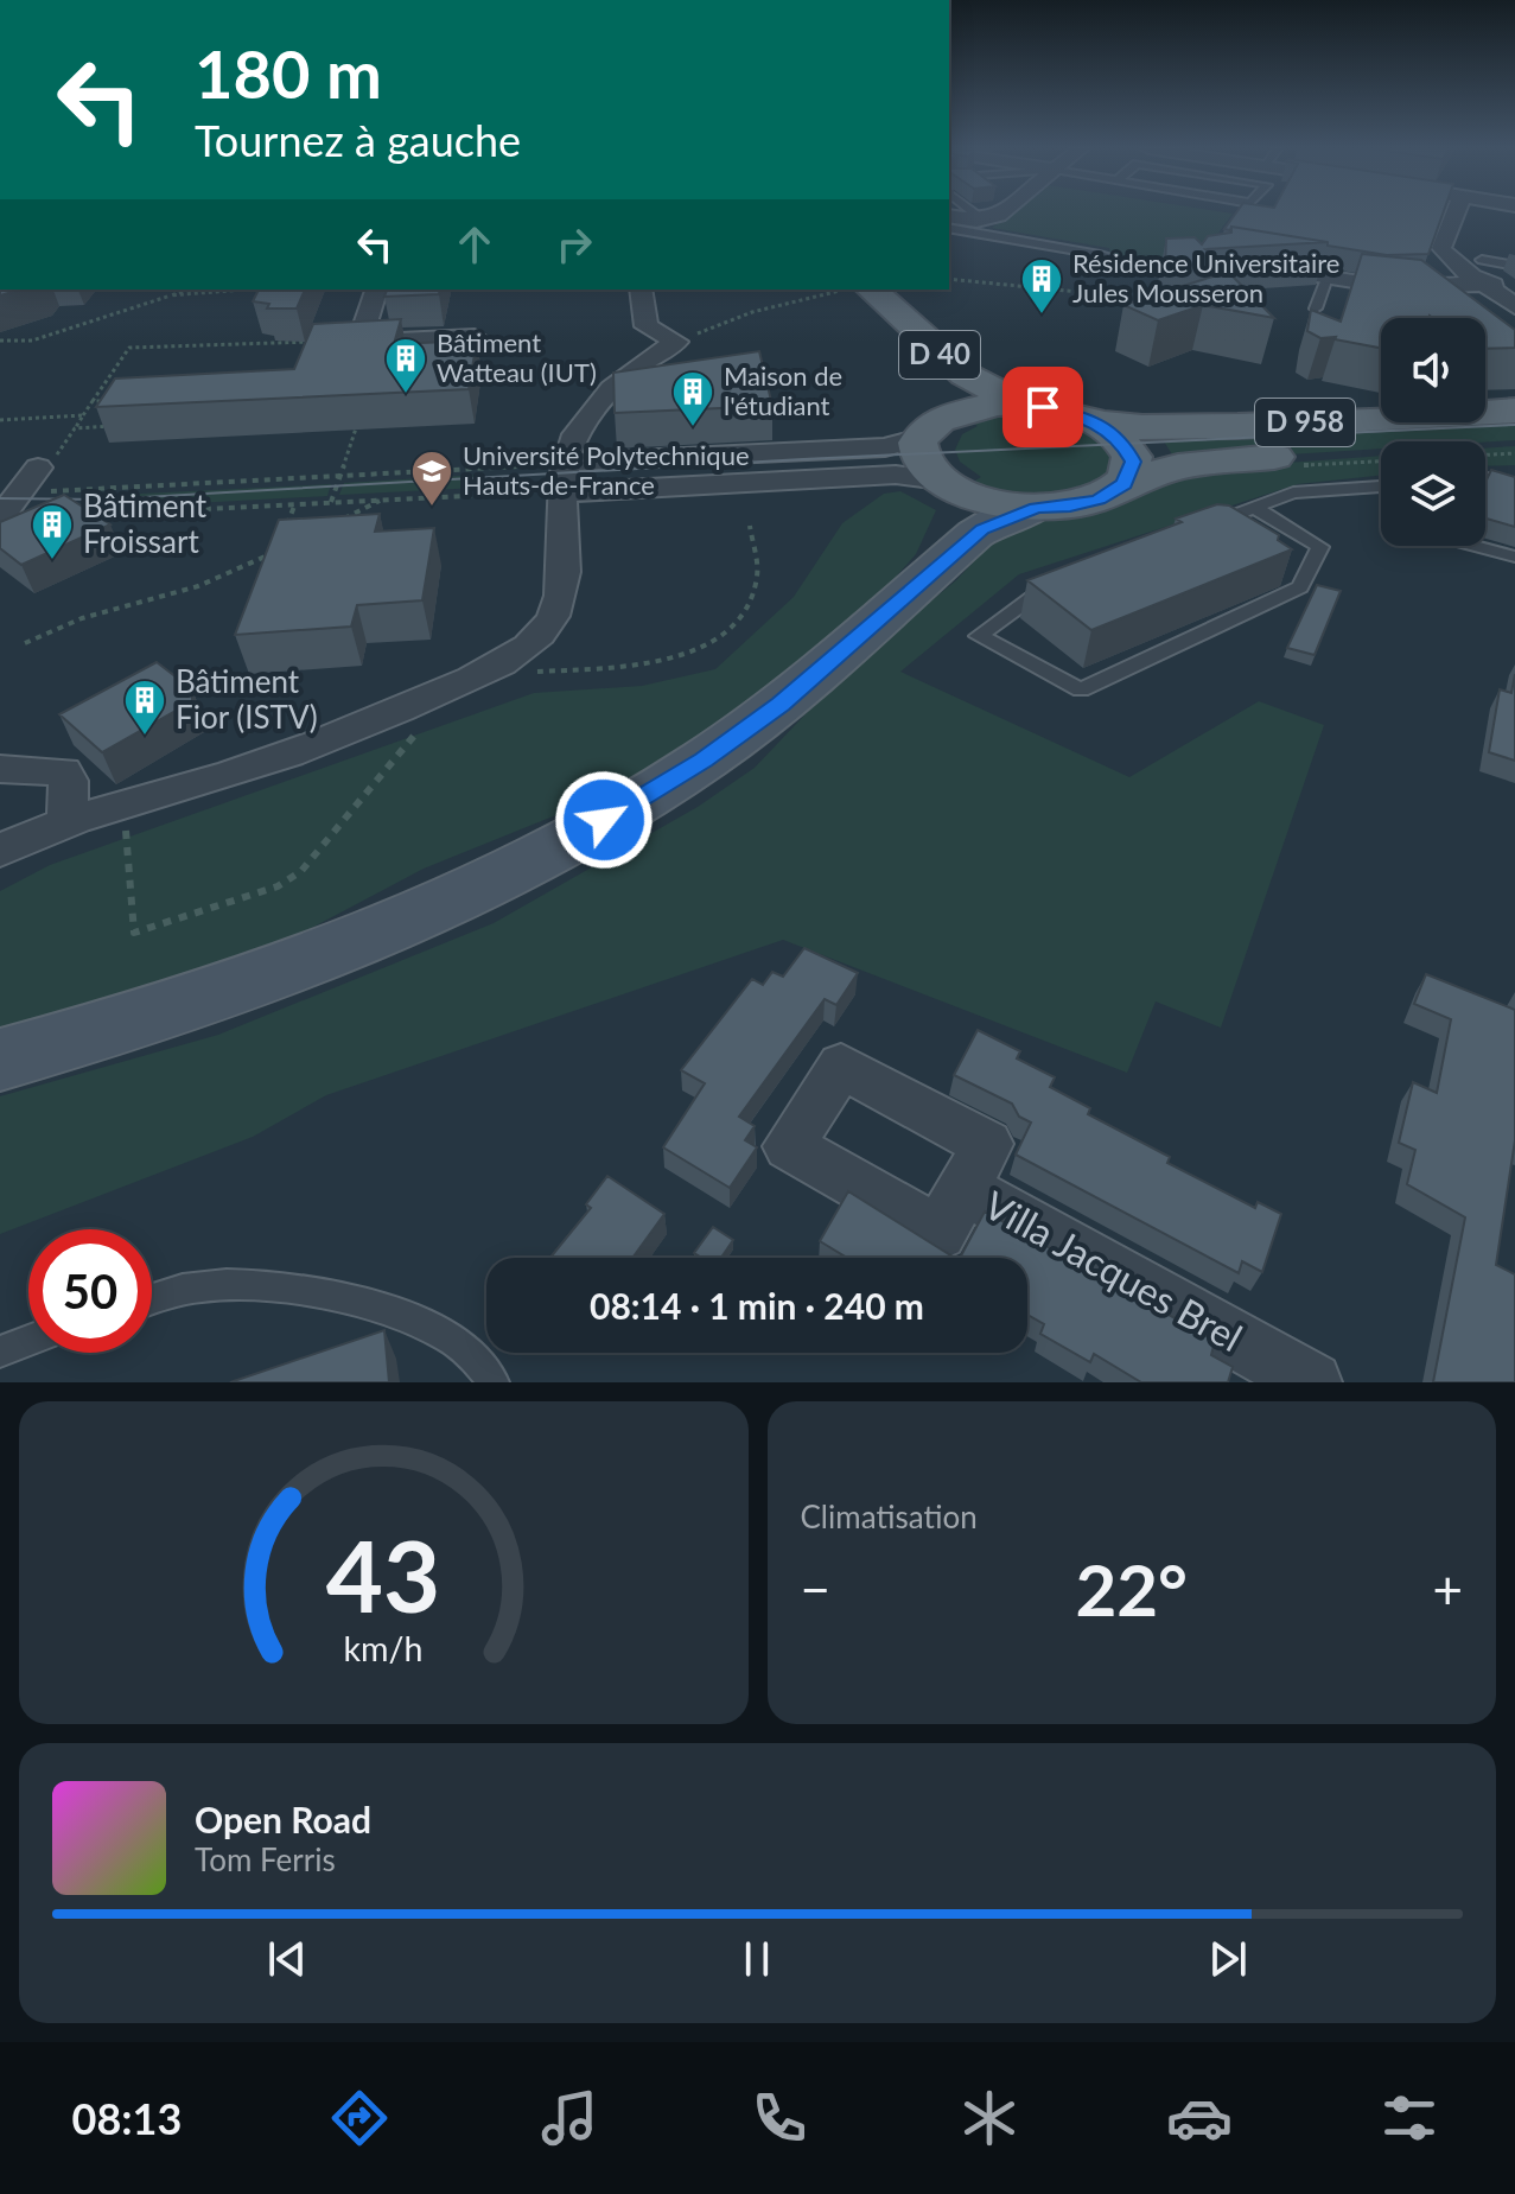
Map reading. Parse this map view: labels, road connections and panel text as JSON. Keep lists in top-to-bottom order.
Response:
{
  "streets": {
    "main road": ["D 40", "D 958"],
    "street": ["Villa Jacques Brel"]
  },
  "places": {
    "building": [
      "Résidence Universitaire Jules Mousseron",
      "Bâtiment Watteau (IUT)",
      "Maison de l'étudiant",
      "Bâtiment Froissart",
      "Bâtiment Fior (ISTV)"
    ],
    "school or university": ["Université Polytechnique Hauts-de-France"]
  },
  "page": {
    "turn": ["180 m", "Tournez à gauche"],
    "limit": "50",
    "trip": "08:14 · 1 min · 240 m",
    "tile": "Climatisation",
    "heat": ["−", "22°", "+"],
    "song": ["Open Road", "Tom Ferris"],
    "tabs": "08:13",
    "gauge": ["43", "km/h"]
  }
}
